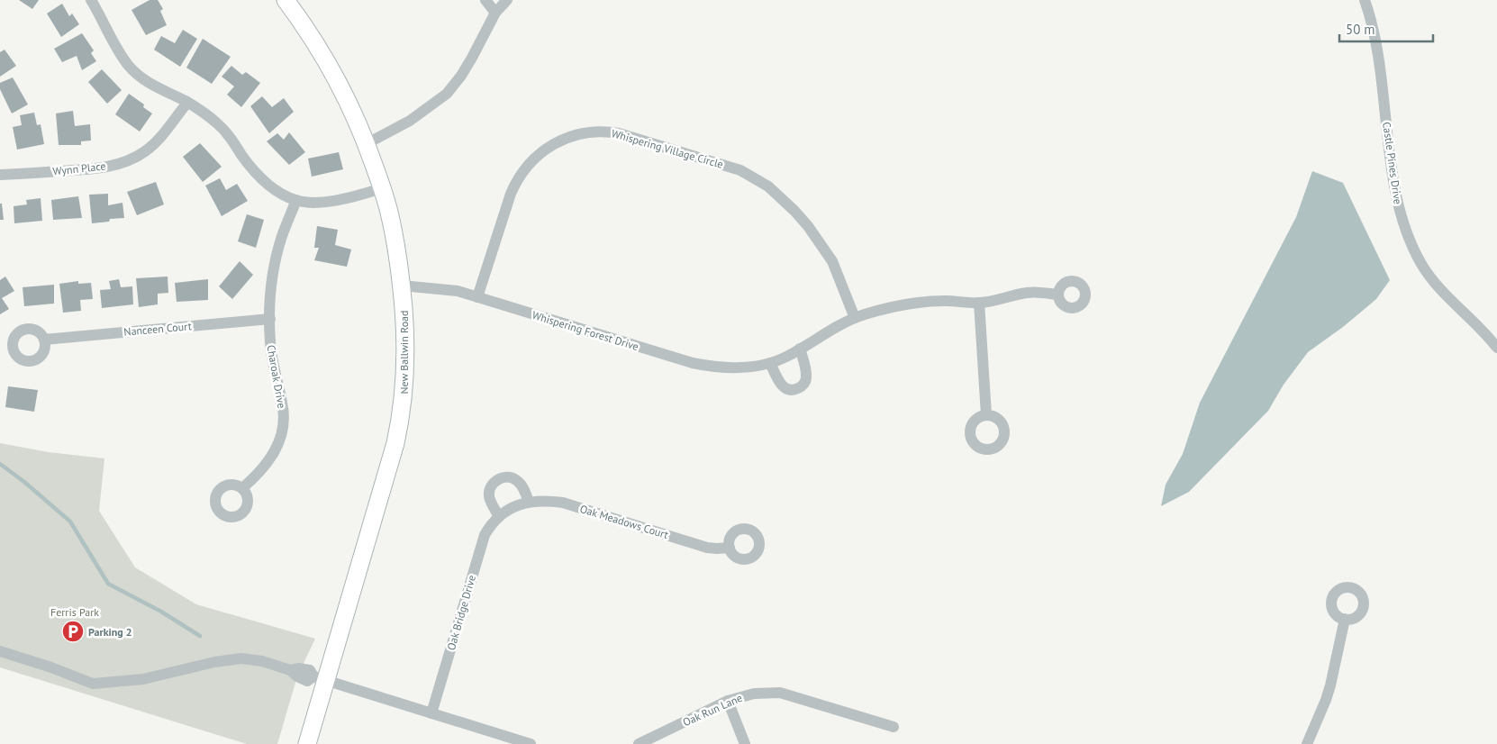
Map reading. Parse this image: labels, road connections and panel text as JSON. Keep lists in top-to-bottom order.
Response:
{
  "streets": {
    "main road": ["New Ballwin Road"],
    "street": [
      "Whispering Village Circle",
      "Castle Pines Drive",
      "Wynn Place",
      "Nanceen Court",
      "Whispering Forest Drive",
      "Charoak Drive",
      "Oak Meadows Court",
      "Oak Bridge Drive",
      "Oak Run Lane"
    ]
  },
  "crossings": [
    ["Whispering Village Circle", "Whispering Forest Drive"],
    ["Nanceen Court", "Charoak Drive"],
    ["Whispering Forest Drive", "New Ballwin Road"],
    ["Oak Meadows Court", "Oak Bridge Drive"]
  ],
  "parks": ["Ferris Park"],
  "places": {
    "parking": ["Parking 2"]
  },
  "scale_bar": "50 m"
}
